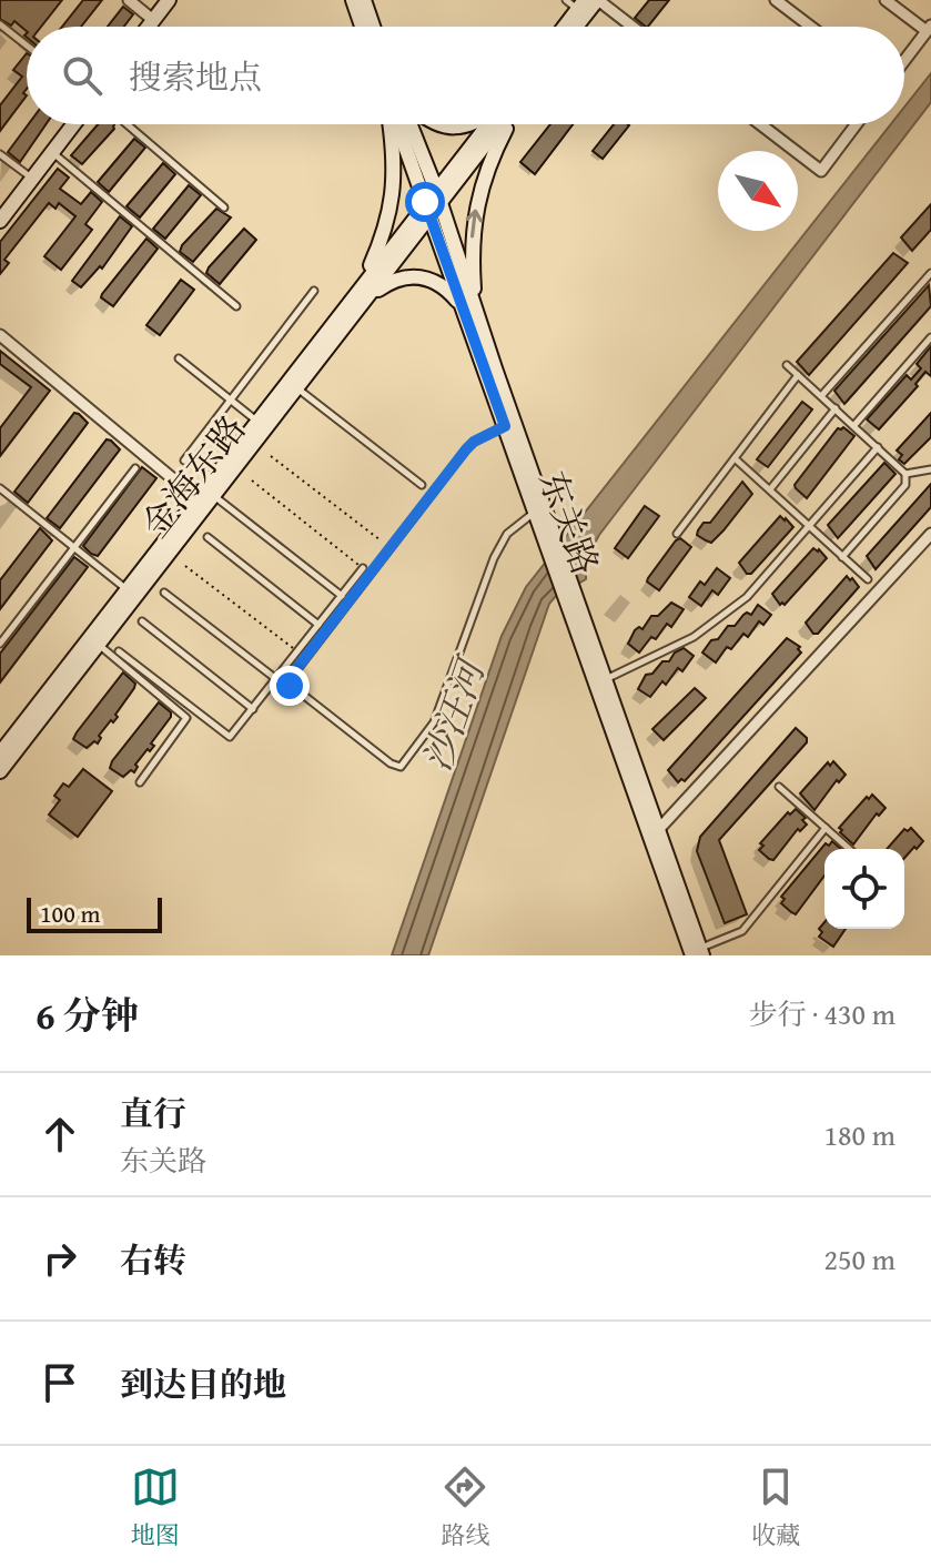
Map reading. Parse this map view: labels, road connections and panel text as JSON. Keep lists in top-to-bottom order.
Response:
{
  "streets": {
    "main road": ["金海东路", "东关路"]
  },
  "crossings": [
    ["金海东路", "东关路"]
  ],
  "water": ["沙汪河"],
  "scale_bar": "100 m",
  "north": "bottom right",
  "page": {
    "search": "搜索地点",
    "scale": "100 m",
    "heading": ["6 分钟", "步行 · 430 m"],
    "list": [
      ["直行", "东关路", "180 m"],
      ["右转", "250 m"],
      "到达目的地"
    ],
    "nav": ["地图", "路线", "收藏"]
  }
}
